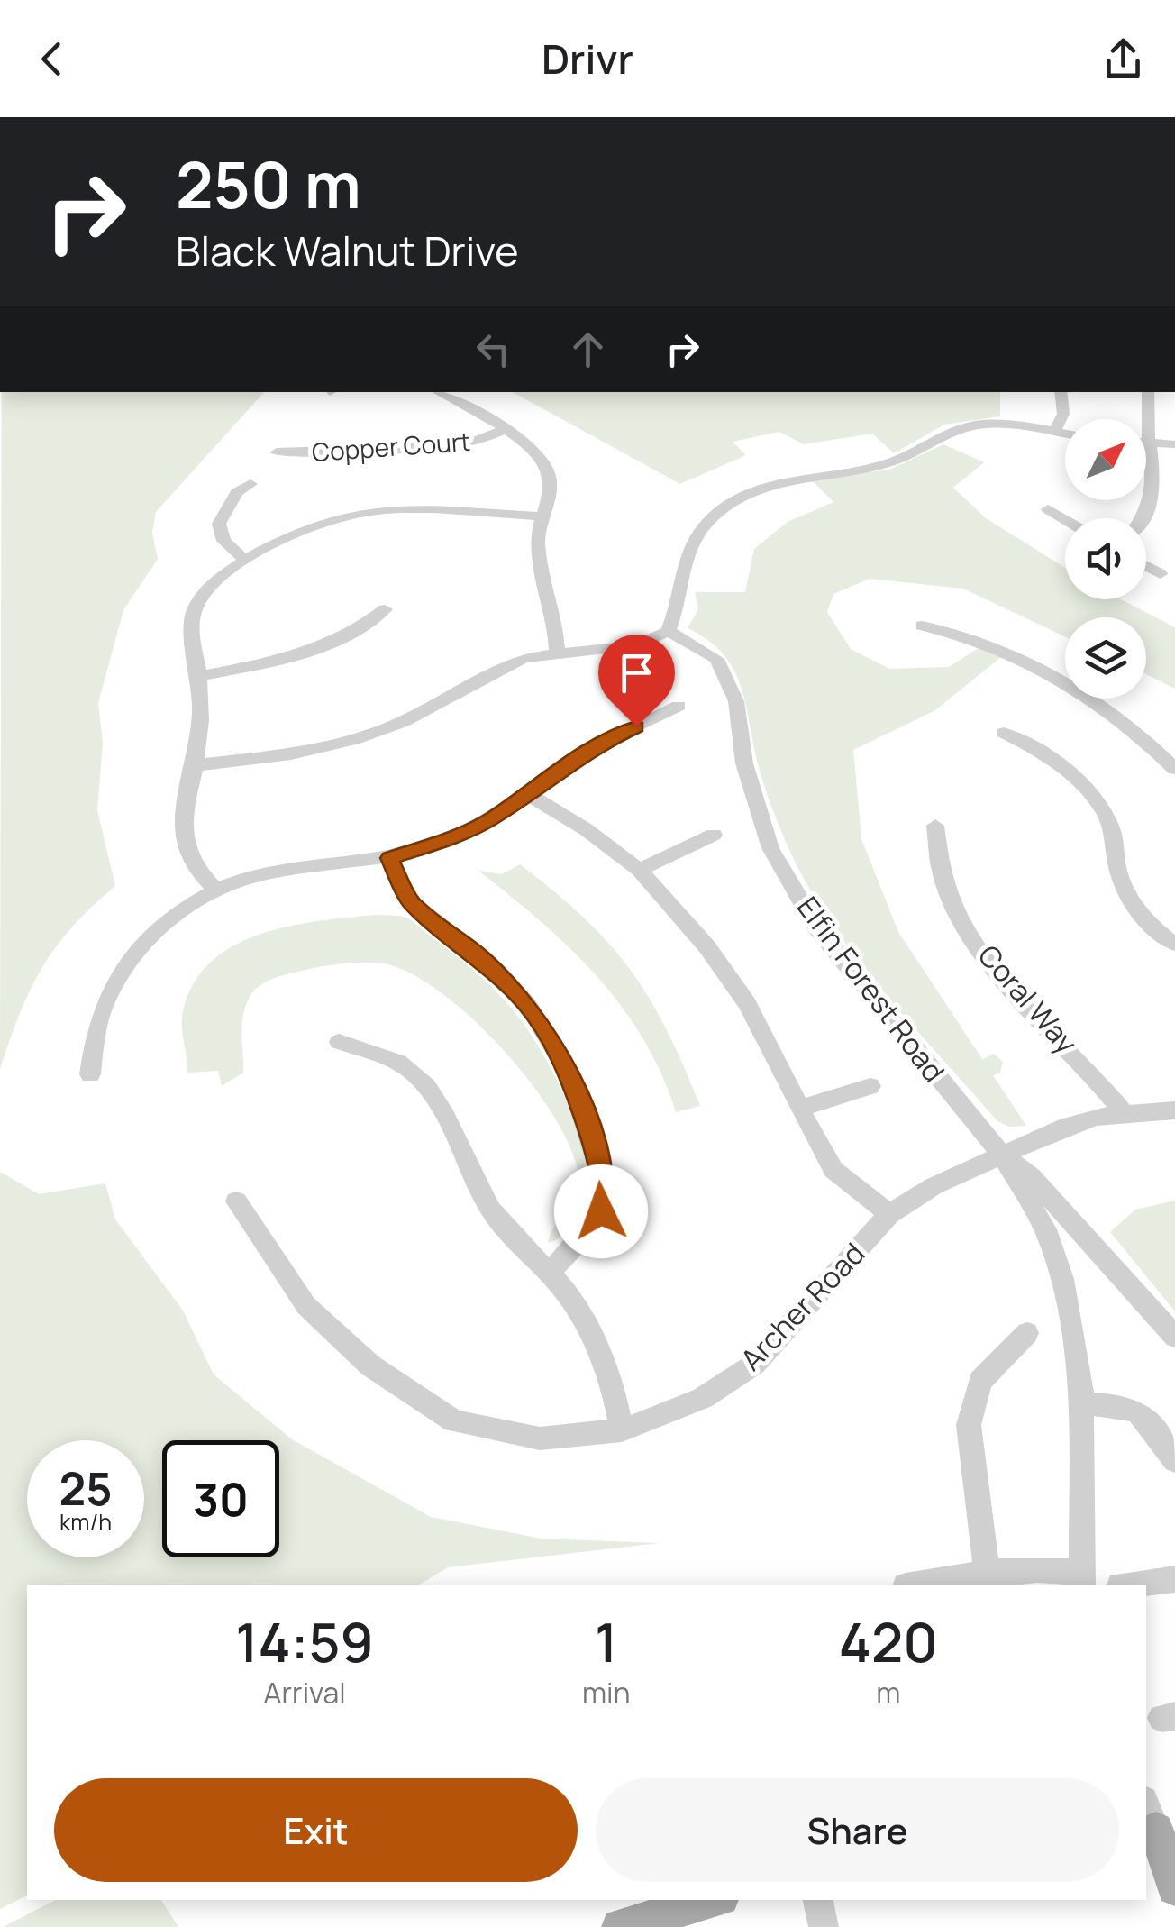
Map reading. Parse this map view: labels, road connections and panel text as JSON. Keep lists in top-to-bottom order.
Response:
{
  "streets": {
    "street": [
      "Copper Court",
      "Elfin Forest Road",
      "Coral Way",
      "Archer Road"
    ]
  },
  "crossings": [
    ["Elfin Forest Road", "Archer Road"],
    ["Coral Way", "Archer Road"]
  ],
  "north": "top right",
  "page": {
    "header": "Drivr",
    "turn": ["250 m", "Black Walnut Drive"],
    "speed": "25 km/h",
    "limit": "30",
    "eta": [
      "14:59",
      "Arrival",
      "1",
      "min",
      "420",
      "m"
    ],
    "buttons": ["Exit", "Share"]
  }
}
